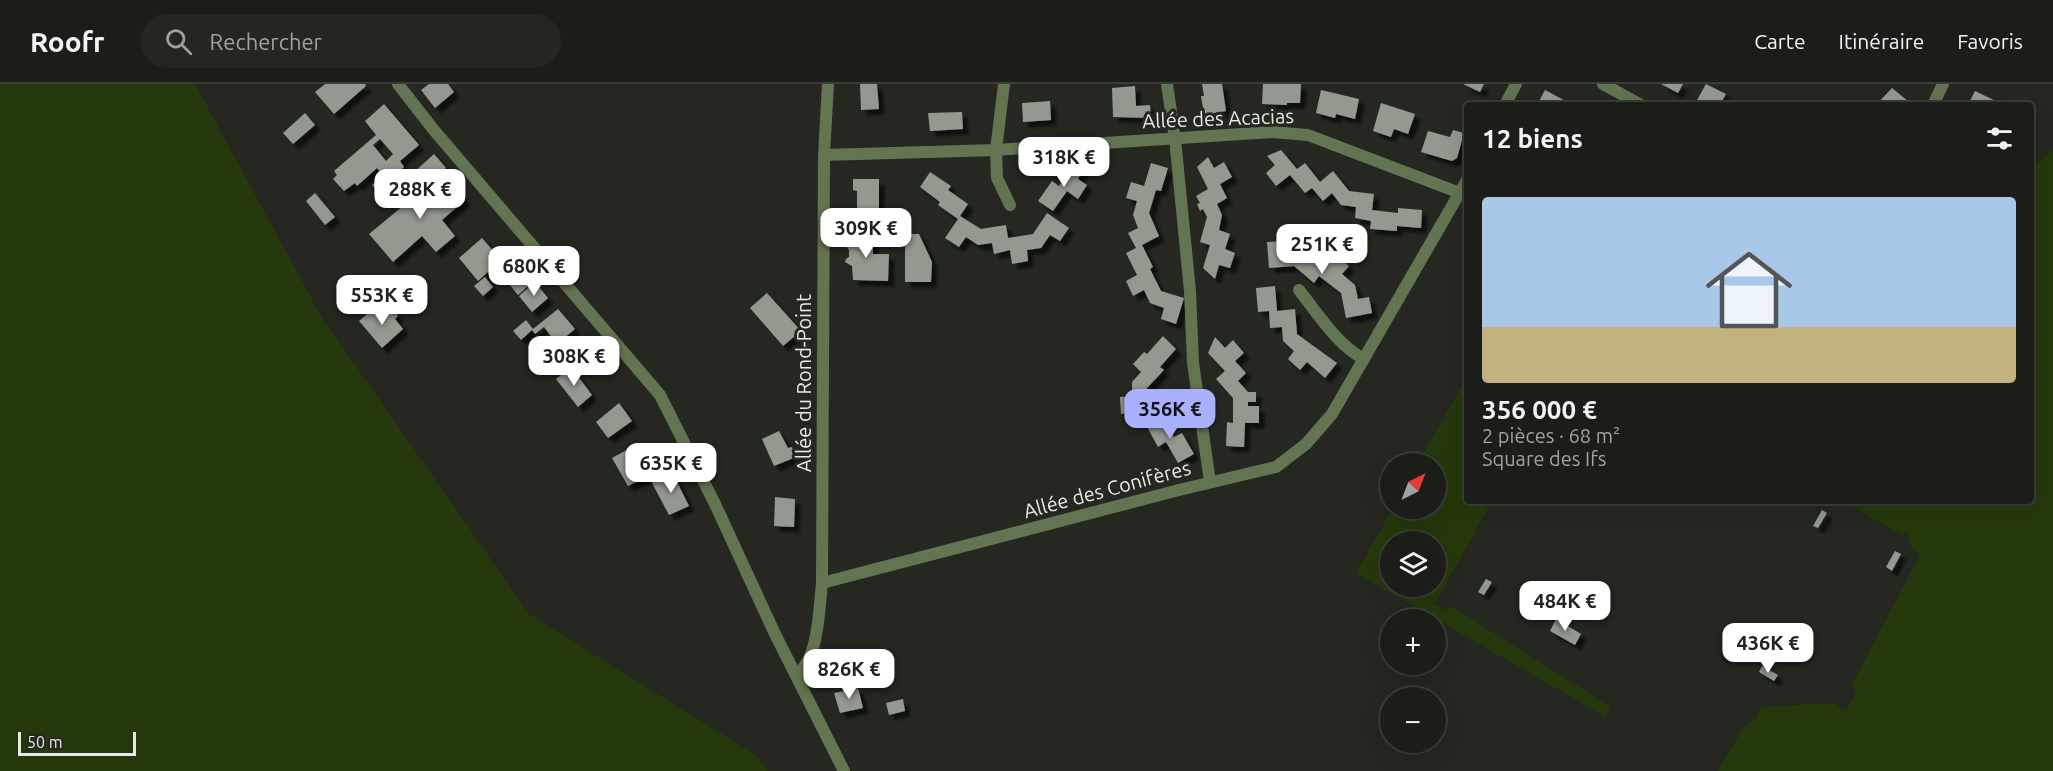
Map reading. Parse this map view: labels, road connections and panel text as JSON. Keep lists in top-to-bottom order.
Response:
{
  "streets": {
    "street": ["Allée des Acacias", "Allée du Rond-Point", "Allée des Conifères"]
  },
  "crossings": [
    ["Allée des Acacias", "Allée du Rond-Point"],
    ["Allée des Acacias", "Allée des Conifères"],
    ["Allée du Rond-Point", "Allée des Conifères"]
  ],
  "scale_bar": "50 m",
  "north": "top right",
  "page": {
    "header": "Roofr",
    "search": "Rechercher",
    "nav": ["Carte", "Itinéraire", "Favoris"],
    "heading": "12 biens",
    "price": [
      "318K €",
      "288K €",
      "309K €",
      "251K €",
      "680K €",
      "553K €",
      "308K €",
      "356K €",
      "635K €",
      "484K €",
      "436K €",
      "826K €"
    ],
    "list": [
      {
        "name": "356 000 €",
        "note": "2 pièces · 68 m² · Square des Ifs"
      }
    ],
    "map_buttons": ["+", "−"],
    "scale": "50 m"
  }
}
